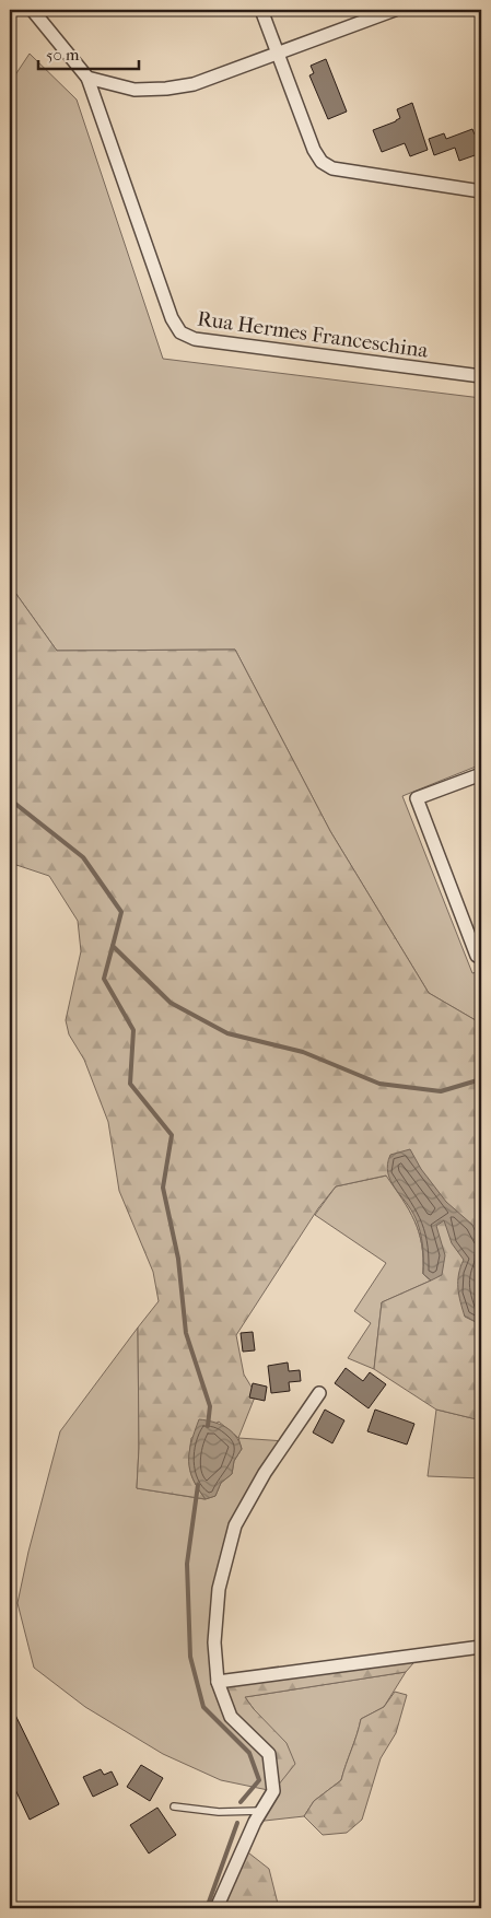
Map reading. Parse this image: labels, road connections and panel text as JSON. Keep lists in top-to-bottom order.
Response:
{
  "streets": {
    "street": ["Rua Hermes Franceschina"]
  },
  "scale_bar": "50 m"
}
